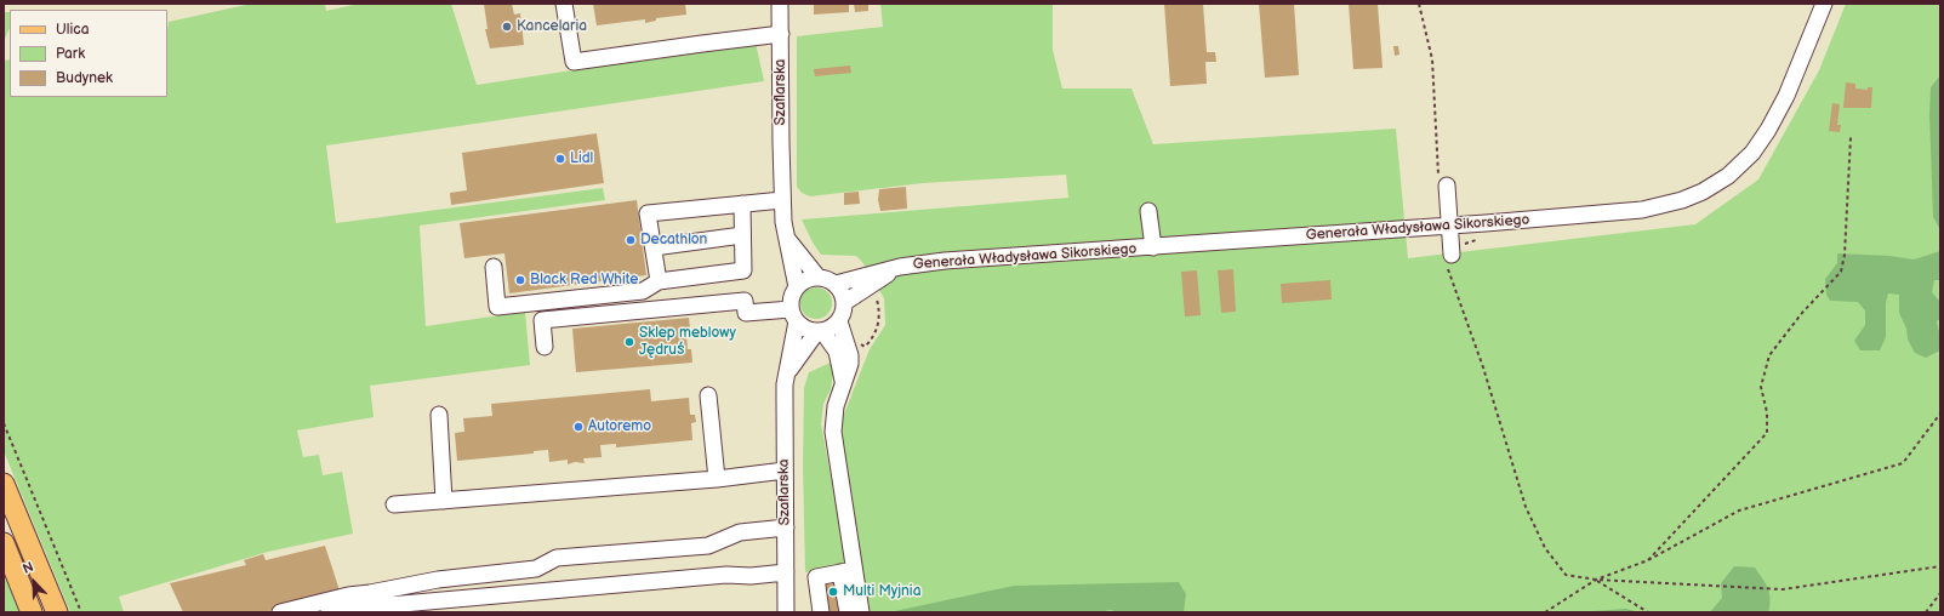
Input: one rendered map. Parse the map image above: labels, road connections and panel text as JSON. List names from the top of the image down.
{
  "streets": {
    "street": ["Szaflarska", "Generała Władysława Sikorskiego"]
  },
  "crossings": [
    ["Szaflarska", "Generała Władysława Sikorskiego"]
  ],
  "places": [
    "Kancelaria",
    "Lidl",
    "Decathlon",
    "Black Red White",
    "Sklep meblowy Jędruś",
    "Autoremo",
    "Multi Myjnia"
  ],
  "legend": ["Ulica", "Park", "Budynek"],
  "north": "top left"
}
